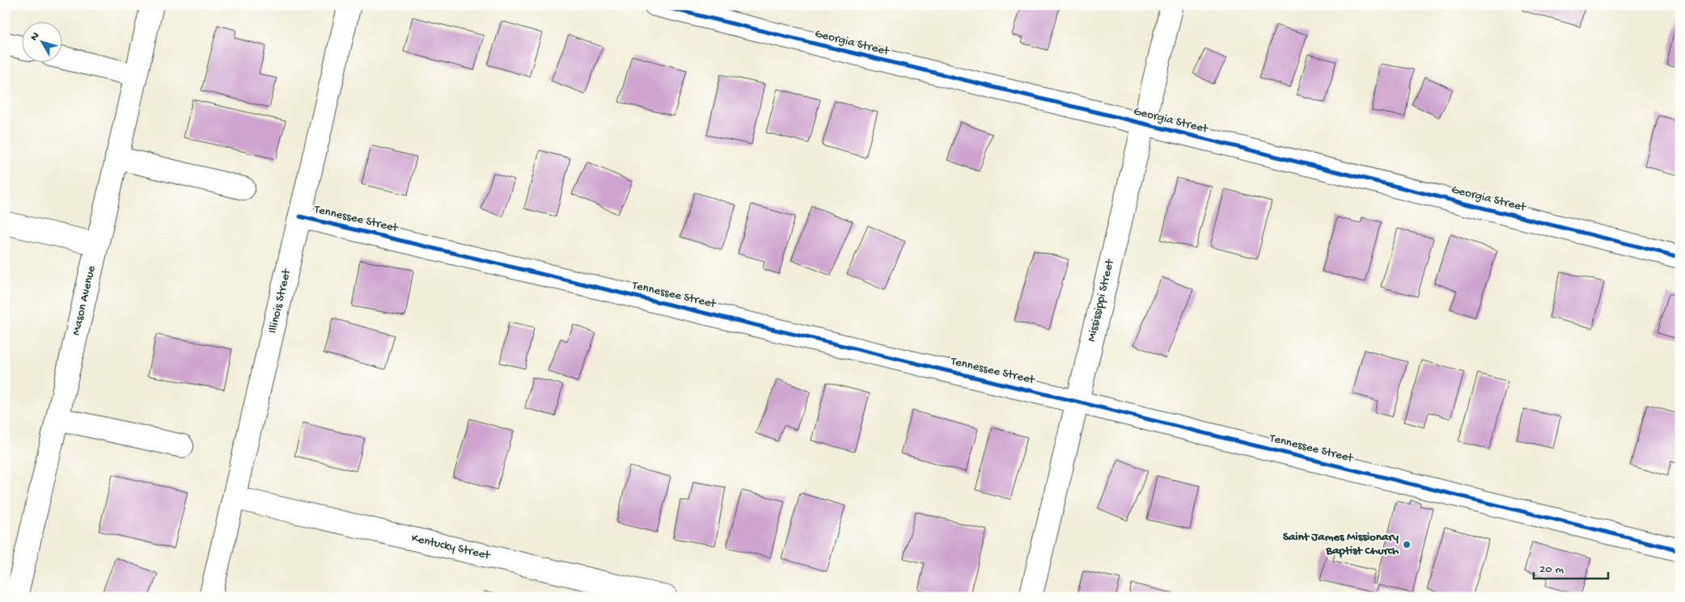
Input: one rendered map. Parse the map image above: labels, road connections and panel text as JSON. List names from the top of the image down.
{
  "streets": {
    "street": [
      "Georgia Street",
      "Tennessee Street",
      "Mason Avenue",
      "Mississippi Street",
      "Illinois Street",
      "Kentucky Street"
    ]
  },
  "crossings": [
    ["Georgia Street", "Mississippi Street"],
    ["Tennessee Street", "Mississippi Street"],
    ["Tennessee Street", "Illinois Street"],
    ["Illinois Street", "Kentucky Street"]
  ],
  "places": ["Saint James Missionary Baptist Church"],
  "scale_bar": "20 m",
  "north": "top left"
}
